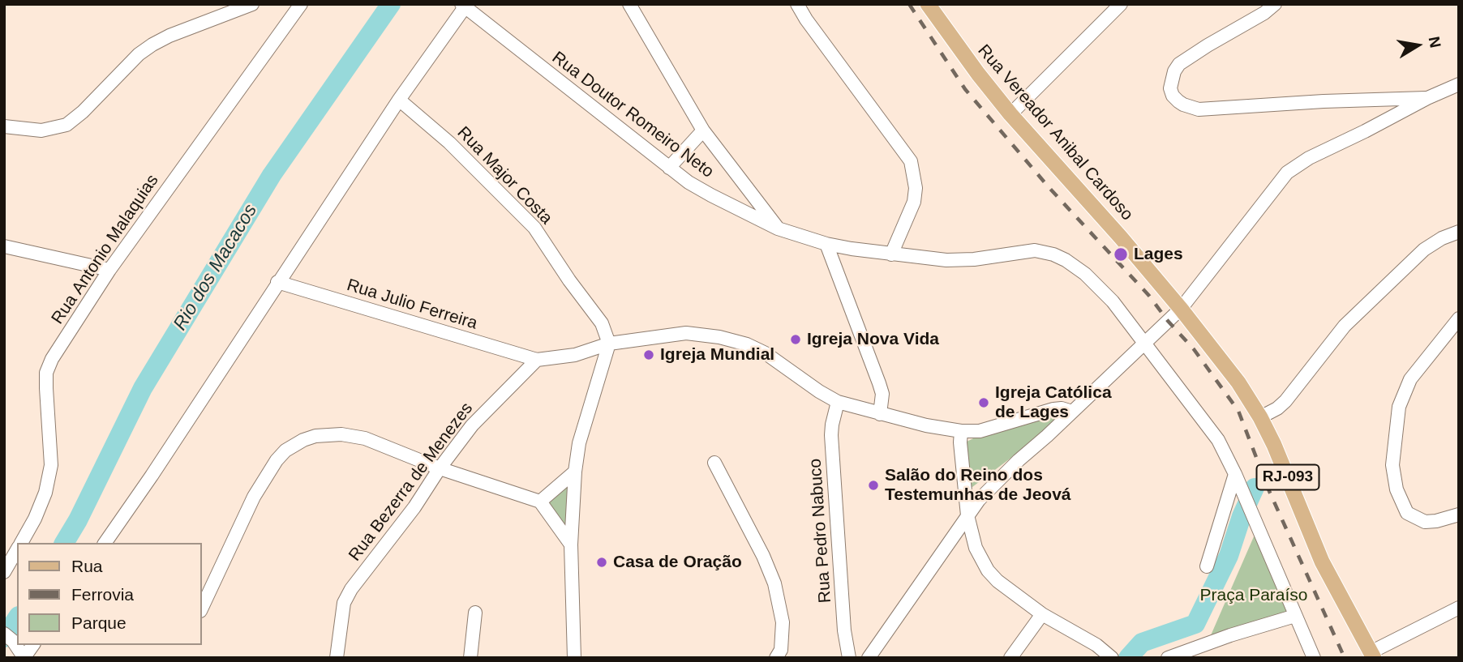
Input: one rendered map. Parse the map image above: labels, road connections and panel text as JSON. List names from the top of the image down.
{
  "streets": {
    "main road": ["Rua Vereador Anibal Cardoso", "RJ-093"],
    "street": [
      "Rua Doutor Romeiro Neto",
      "Rua Major Costa",
      "Rua Antonio Malaquias",
      "Rua Julio Ferreira",
      "Rua Bezerra de Menezes",
      "Rua Pedro Nabuco"
    ]
  },
  "crossings": [
    ["Rua Vereador Anibal Cardoso", "RJ-093"],
    ["Rua Julio Ferreira", "Rua Bezerra de Menezes"]
  ],
  "water": ["Rio dos Macacos"],
  "parks": ["Praça Paraíso"],
  "places": [
    "Lages",
    "Igreja Nova Vida",
    "Igreja Mundial",
    "Igreja Católica de Lages",
    "Salão do Reino dos Testemunhas de Jeová",
    "Casa de Oração"
  ],
  "legend": ["Rua", "Ferrovia", "Parque"],
  "north": "right"
}
